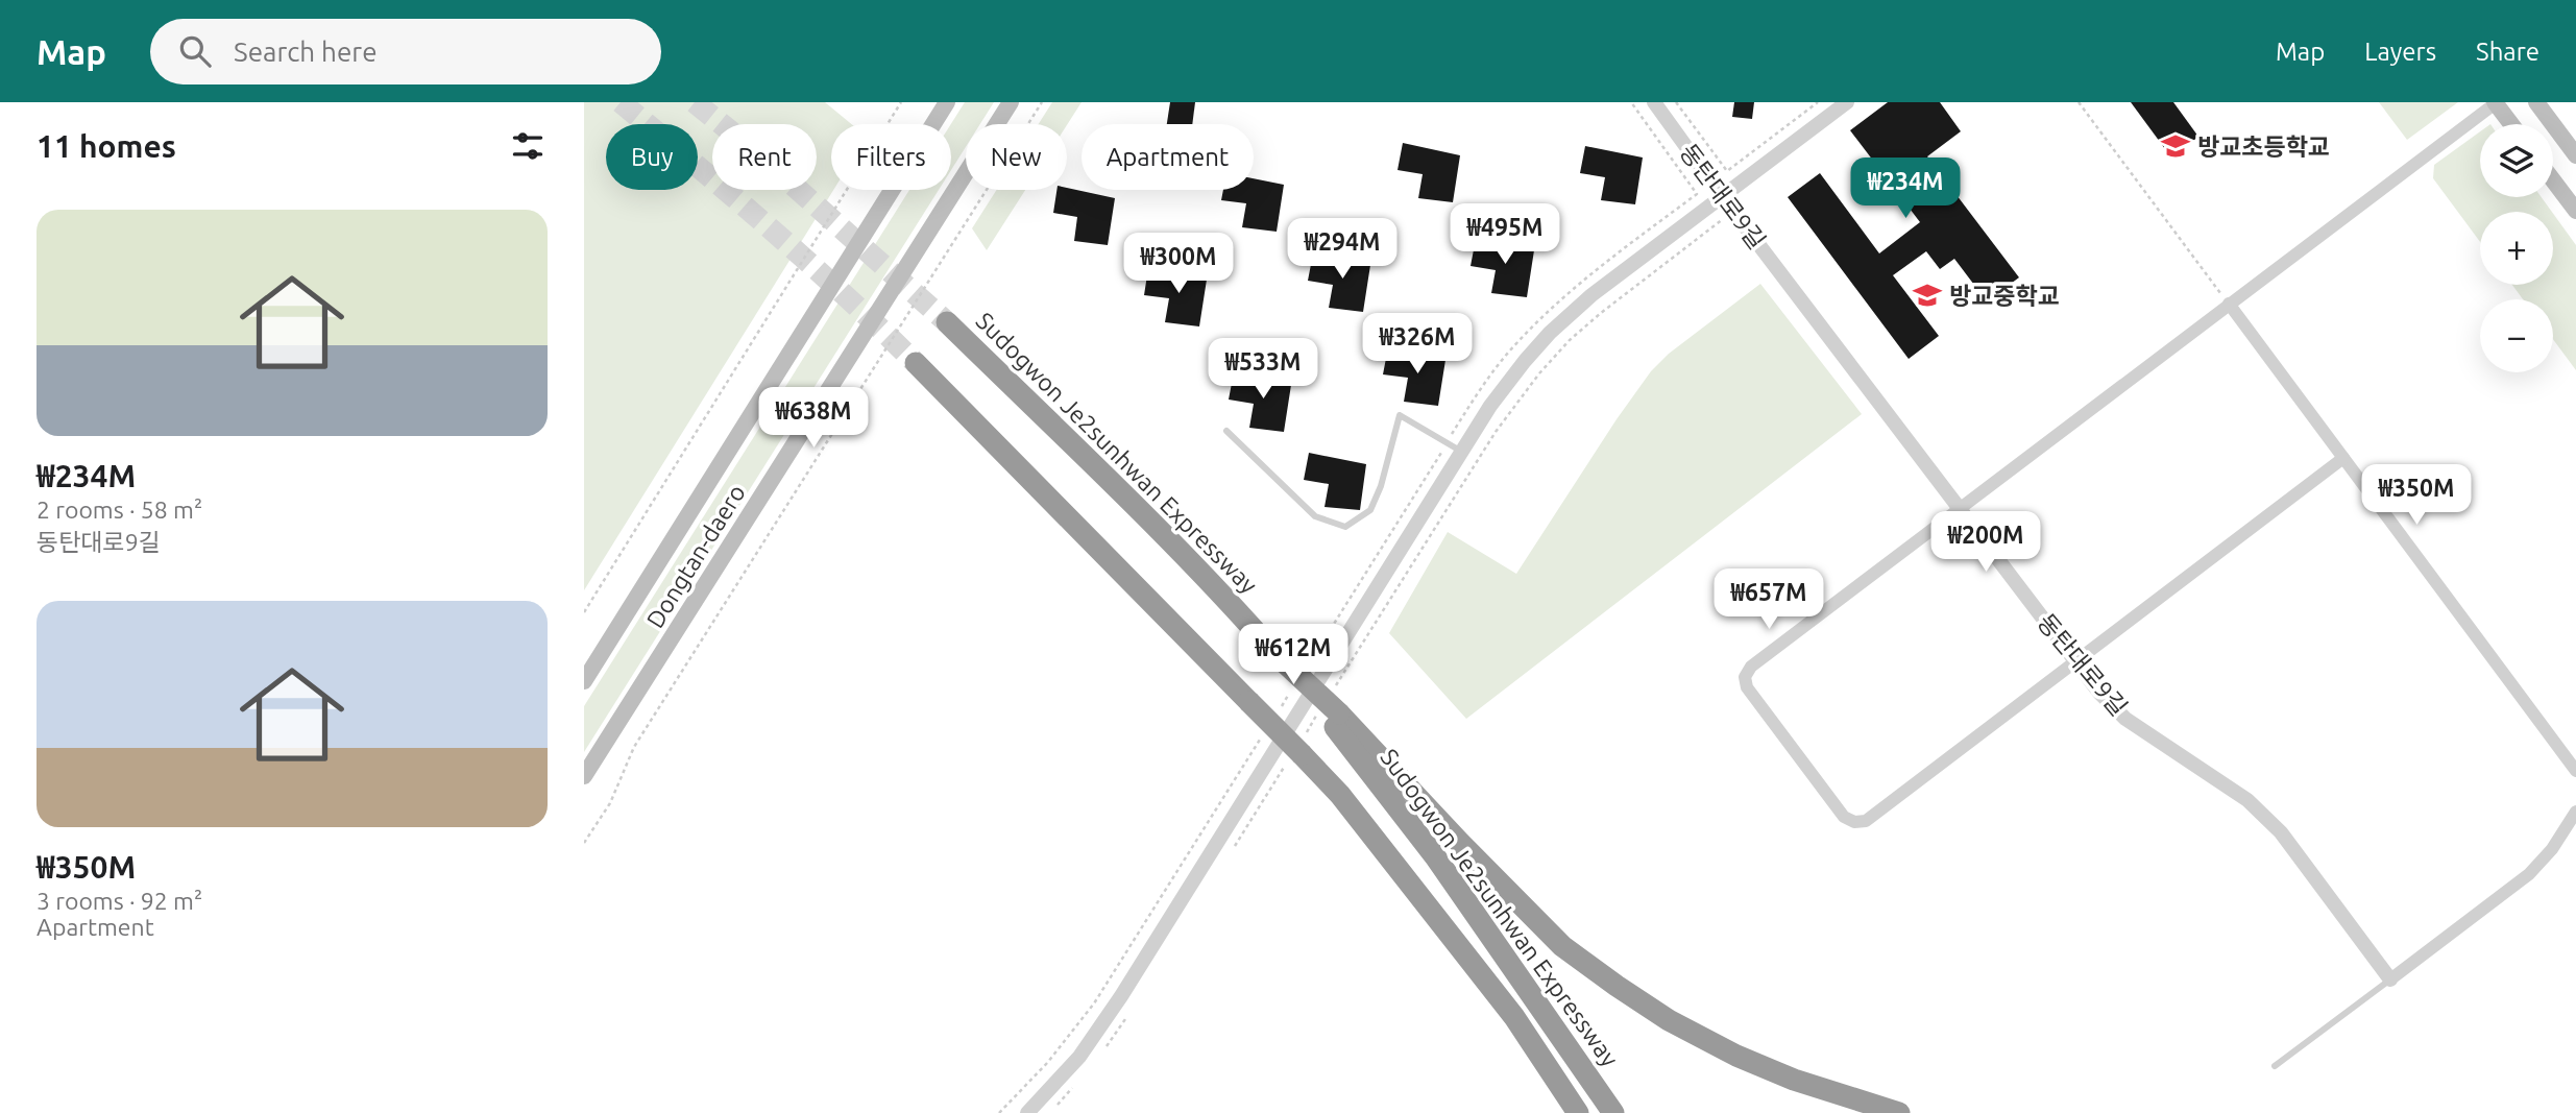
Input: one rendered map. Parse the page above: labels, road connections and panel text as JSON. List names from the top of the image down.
{
  "streets": {
    "highway": ["Sudogwon Je2sunhwan Expressway"],
    "main road": ["Dongtan-daero"],
    "street": ["동탄대로9길"]
  },
  "places": {
    "school or university": ["방교초등학교", "방교중학교"]
  },
  "page": {
    "header": "Map",
    "search": "Search here",
    "nav": ["Map", "Layers", "Share"],
    "heading": "11 homes",
    "map_buttons": ["+", "−"],
    "chip": [
      "Buy",
      "Rent",
      "Filters",
      "New",
      "Apartment"
    ],
    "price": [
      "₩234M",
      "₩495M",
      "₩294M",
      "₩300M",
      "₩326M",
      "₩533M",
      "₩638M",
      "₩350M",
      "₩200M",
      "₩657M",
      "₩612M"
    ],
    "list": [
      {
        "name": "₩234M",
        "note": "2 rooms · 58 m² · 동탄대로9길"
      },
      {
        "name": "₩350M",
        "note": "3 rooms · 92 m² · Apartment"
      }
    ]
  }
}
